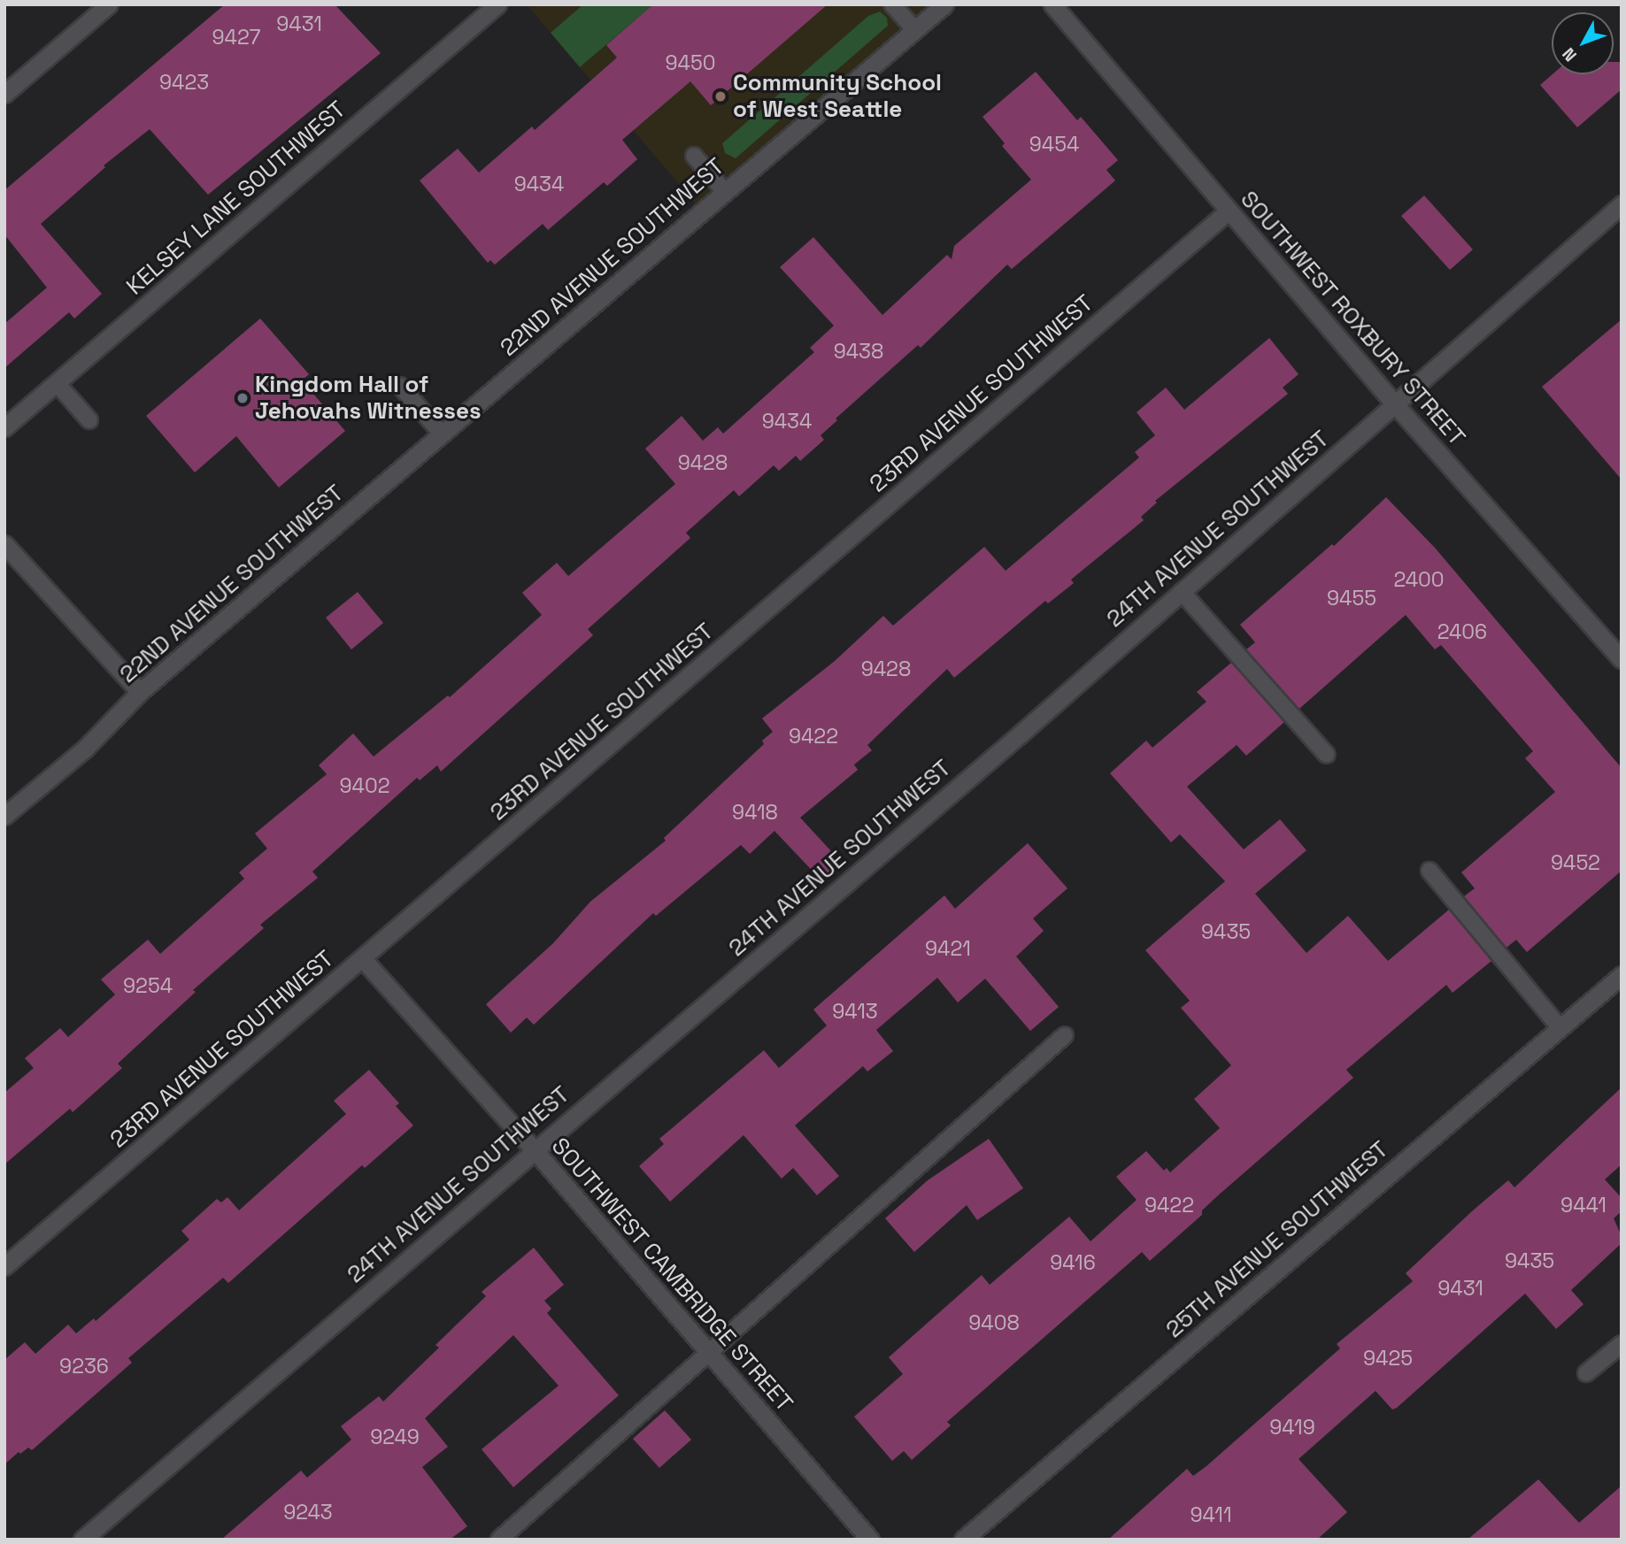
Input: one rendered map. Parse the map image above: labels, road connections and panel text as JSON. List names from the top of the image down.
{
  "streets": {
    "street": [
      "KELSEY LANE SOUTHWEST",
      "22ND AVENUE SOUTHWEST",
      "SOUTHWEST ROXBURY STREET",
      "23RD AVENUE SOUTHWEST",
      "24TH AVENUE SOUTHWEST",
      "25TH AVENUE SOUTHWEST",
      "SOUTHWEST CAMBRIDGE STREET"
    ]
  },
  "crossings": [
    ["SOUTHWEST ROXBURY STREET", "23RD AVENUE SOUTHWEST"],
    ["SOUTHWEST ROXBURY STREET", "24TH AVENUE SOUTHWEST"],
    ["23RD AVENUE SOUTHWEST", "SOUTHWEST CAMBRIDGE STREET"],
    ["24TH AVENUE SOUTHWEST", "SOUTHWEST CAMBRIDGE STREET"]
  ],
  "places": ["Community School of West Seattle", "Kingdom Hall of Jehovahs Witnesses"],
  "house_numbers": [
    "9431",
    "9427",
    "9450",
    "9423",
    "9454",
    "9434",
    "9438",
    "9434",
    "9428",
    "2400",
    "9455",
    "2406",
    "9428",
    "9422",
    "9402",
    "9418",
    "9452",
    "9435",
    "9421",
    "9254",
    "9413",
    "9422",
    "9441",
    "9435",
    "9416",
    "9431",
    "9408",
    "9425",
    "9236",
    "9419",
    "9249",
    "9243",
    "9411"
  ],
  "north": "bottom left"
}
